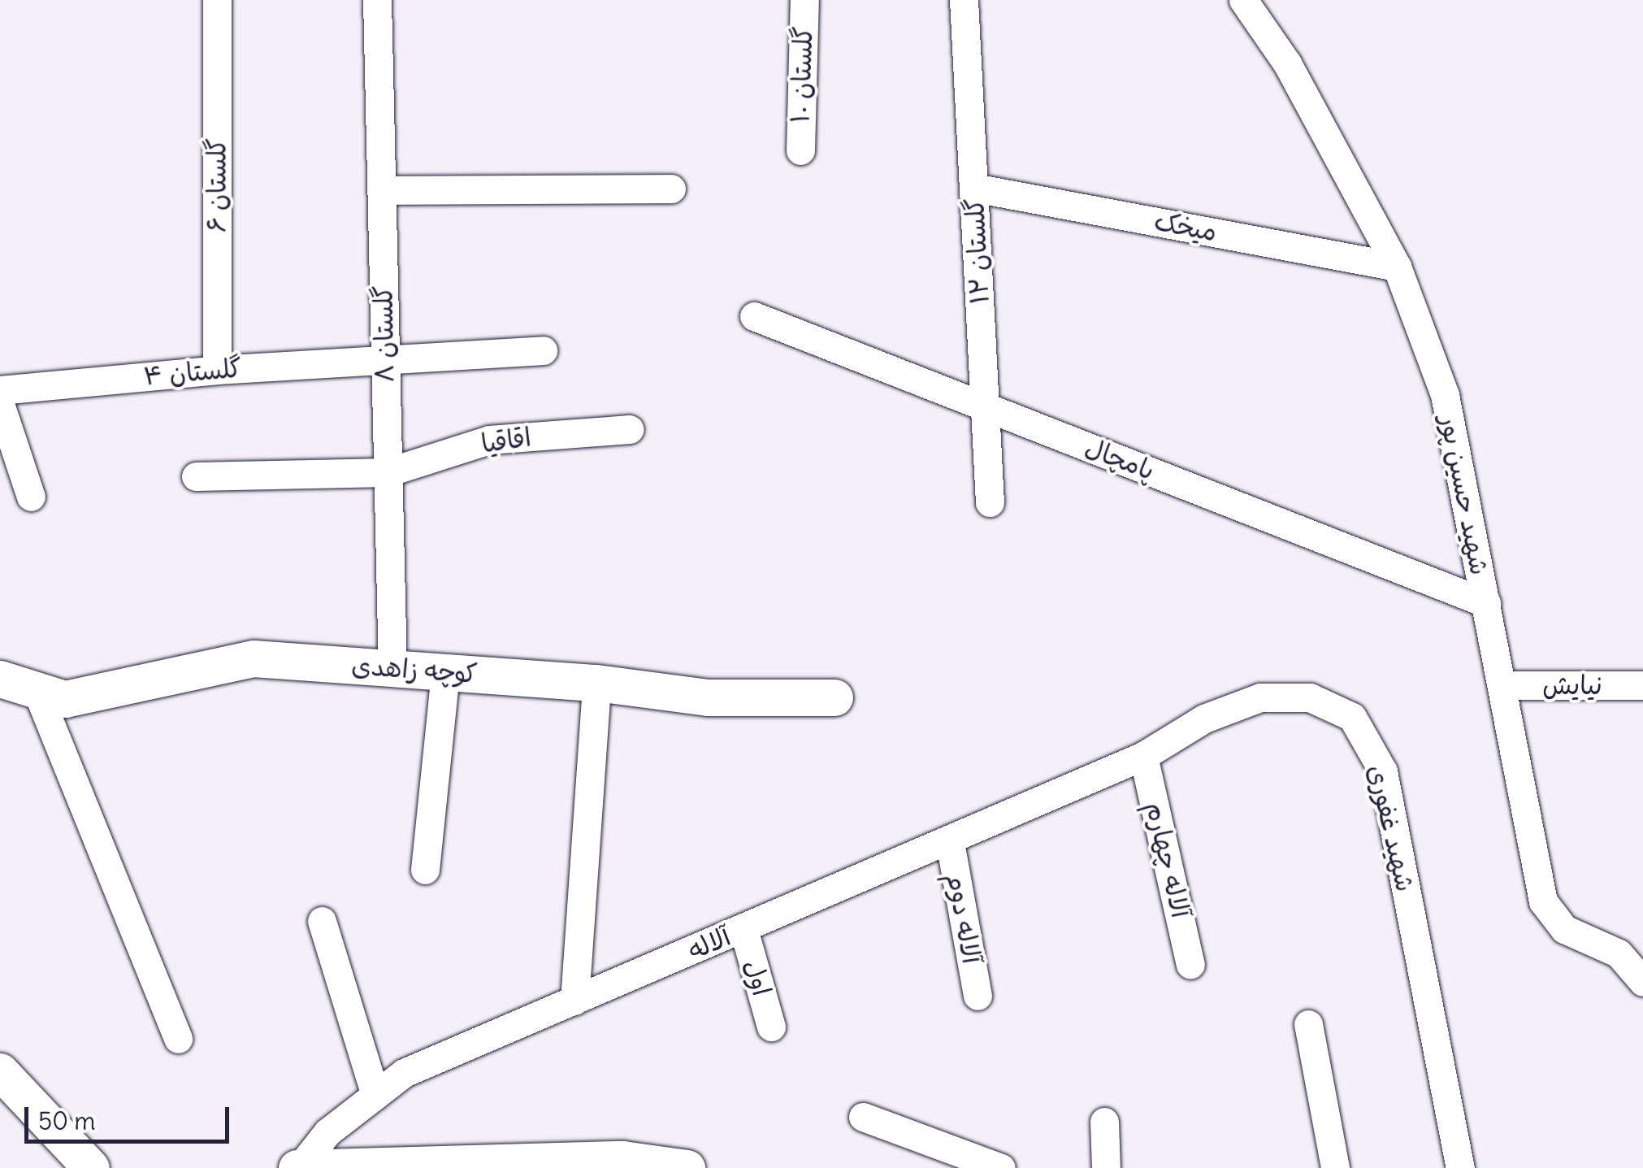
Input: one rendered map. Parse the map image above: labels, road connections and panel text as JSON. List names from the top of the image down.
{
  "streets": {
    "street": [
      "گلستان ۱۰",
      "گلستان ۶",
      "میخک",
      "گلستان ۱۲",
      "گلستان ۸",
      "گلستان ۴",
      "اقاقیا",
      "پامچال",
      "شهید حسین پور",
      "کوچه زاهدی",
      "نیایش",
      "شهید غفوری",
      "آلاله چهارم",
      "آلاله دوم",
      "آلاله",
      "اول"
    ]
  },
  "crossings": [
    ["گلستان ۶", "گلستان ۴"],
    ["میخک", "گلستان ۱۲"],
    ["میخک", "شهید حسین پور"],
    ["گلستان ۱۲", "پامچال"],
    ["گلستان ۸", "گلستان ۴"],
    ["گلستان ۸", "اقاقیا"],
    ["گلستان ۸", "کوچه زاهدی"],
    ["پامچال", "شهید حسین پور"],
    ["شهید حسین پور", "نیایش"],
    ["شهید غفوری", "آلاله چهارم"],
    ["شهید غفوری", "آلاله"],
    ["آلاله چهارم", "آلاله"],
    ["آلاله دوم", "آلاله"],
    ["آلاله", "اول"]
  ],
  "scale_bar": "50 m"
}
